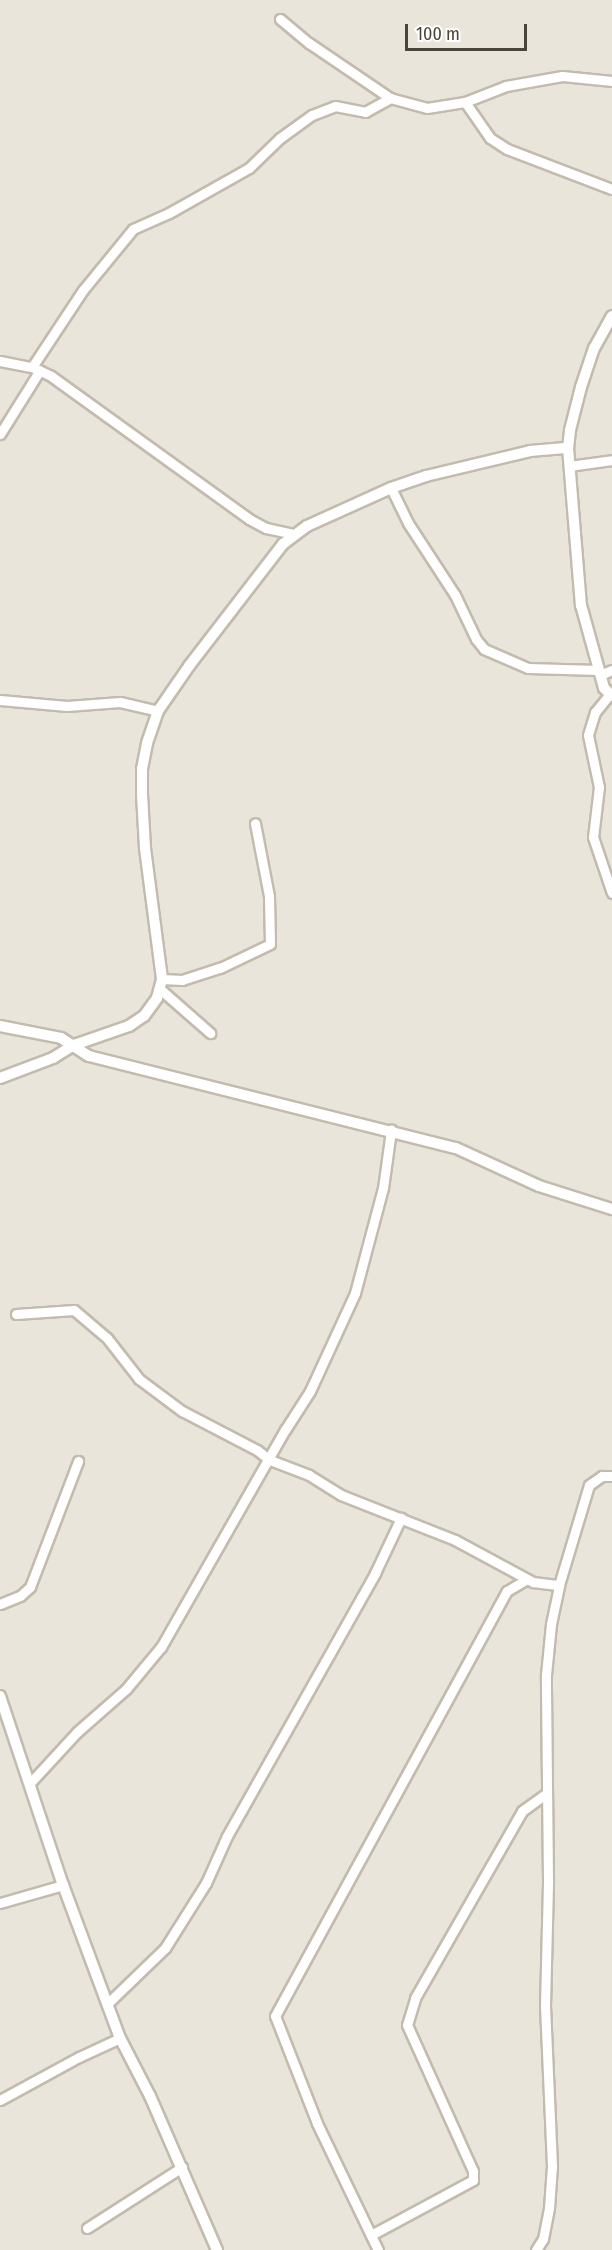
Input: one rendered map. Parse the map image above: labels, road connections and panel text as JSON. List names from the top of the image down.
{
  "scale_bar": "100 m"
}
